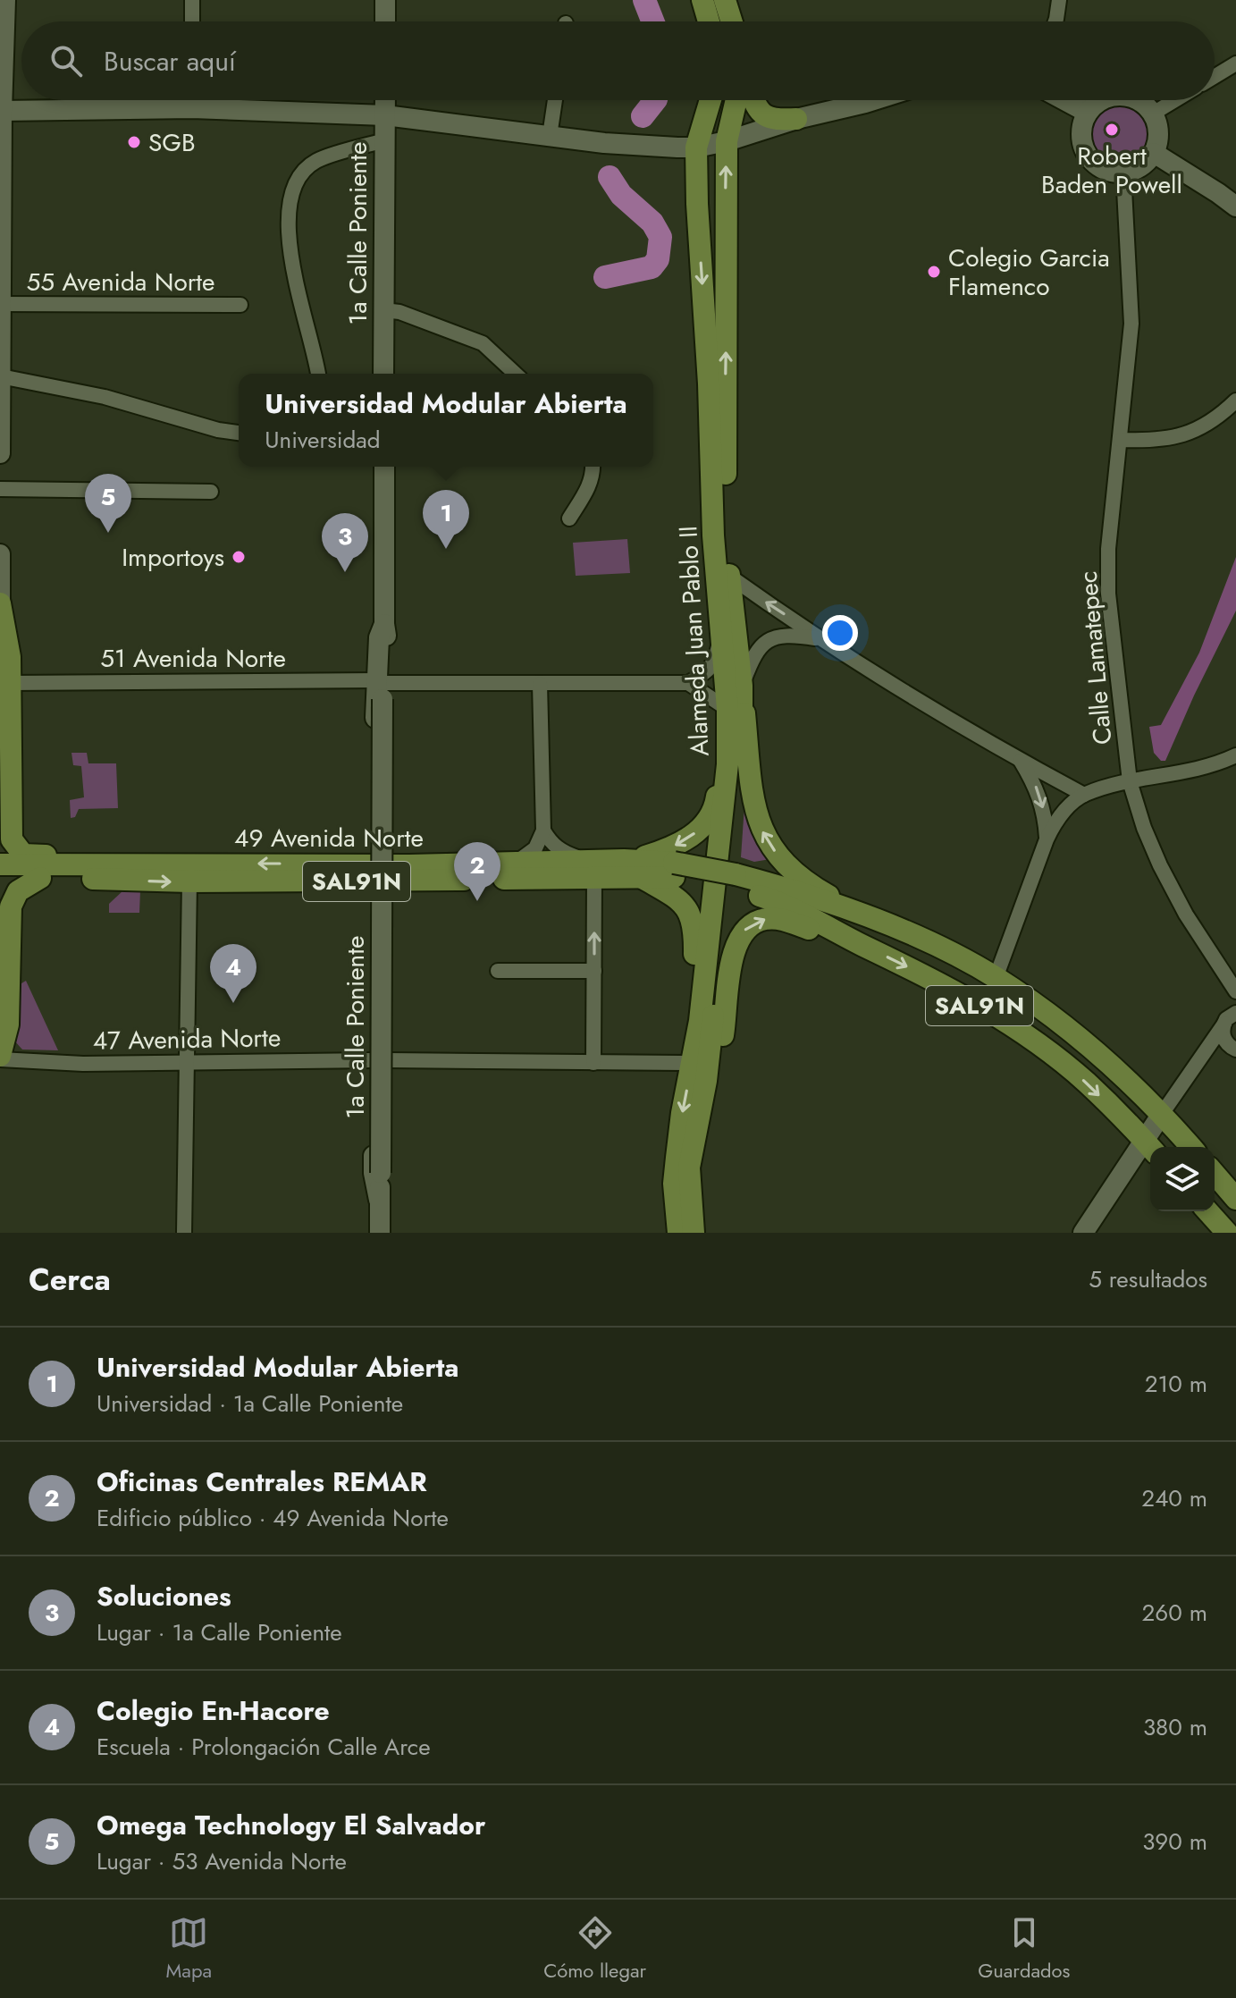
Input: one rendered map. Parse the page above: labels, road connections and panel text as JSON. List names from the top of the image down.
{
  "streets": {
    "main road": ["Alameda Juan Pablo II", "49 Avenida Norte", "SAL91N"],
    "street": [
      "1a Calle Poniente",
      "55 Avenida Norte",
      "51 Avenida Norte",
      "Calle Lamatepec",
      "47 Avenida Norte"
    ]
  },
  "crossings": [
    ["1a Calle Poniente", "51 Avenida Norte"],
    ["1a Calle Poniente", "49 Avenida Norte"],
    ["1a Calle Poniente", "47 Avenida Norte"],
    ["Alameda Juan Pablo II", "51 Avenida Norte"],
    ["Alameda Juan Pablo II", "49 Avenida Norte"],
    ["Alameda Juan Pablo II", "47 Avenida Norte"],
    ["51 Avenida Norte", "49 Avenida Norte"],
    ["49 Avenida Norte", "SAL91N"]
  ],
  "places": [
    "Robert Baden Powell",
    "SGB",
    "Colegio Garcia Flamenco",
    "Importoys"
  ],
  "page": {
    "search": "Buscar aquí",
    "popup": ["Universidad Modular Abierta", "Universidad"],
    "pins": [
      "5",
      "1",
      "3",
      "2",
      "4"
    ],
    "heading": ["Cerca", "5 resultados"],
    "list": [
      {
        "mark": "1",
        "name": "Universidad Modular Abierta",
        "note": "Universidad · 1a Calle Poniente",
        "value": "210 m"
      },
      {
        "mark": "2",
        "name": "Oficinas Centrales REMAR",
        "note": "Edificio público · 49 Avenida Norte",
        "value": "240 m"
      },
      {
        "mark": "3",
        "name": "Soluciones",
        "note": "Lugar · 1a Calle Poniente",
        "value": "260 m"
      },
      {
        "mark": "4",
        "name": "Colegio En-Hacore",
        "note": "Escuela · Prolongación Calle Arce",
        "value": "380 m"
      },
      {
        "mark": "5",
        "name": "Omega Technology El Salvador",
        "note": "Lugar · 53 Avenida Norte",
        "value": "390 m"
      }
    ],
    "nav": ["Mapa", "Cómo llegar", "Guardados"]
  }
}
